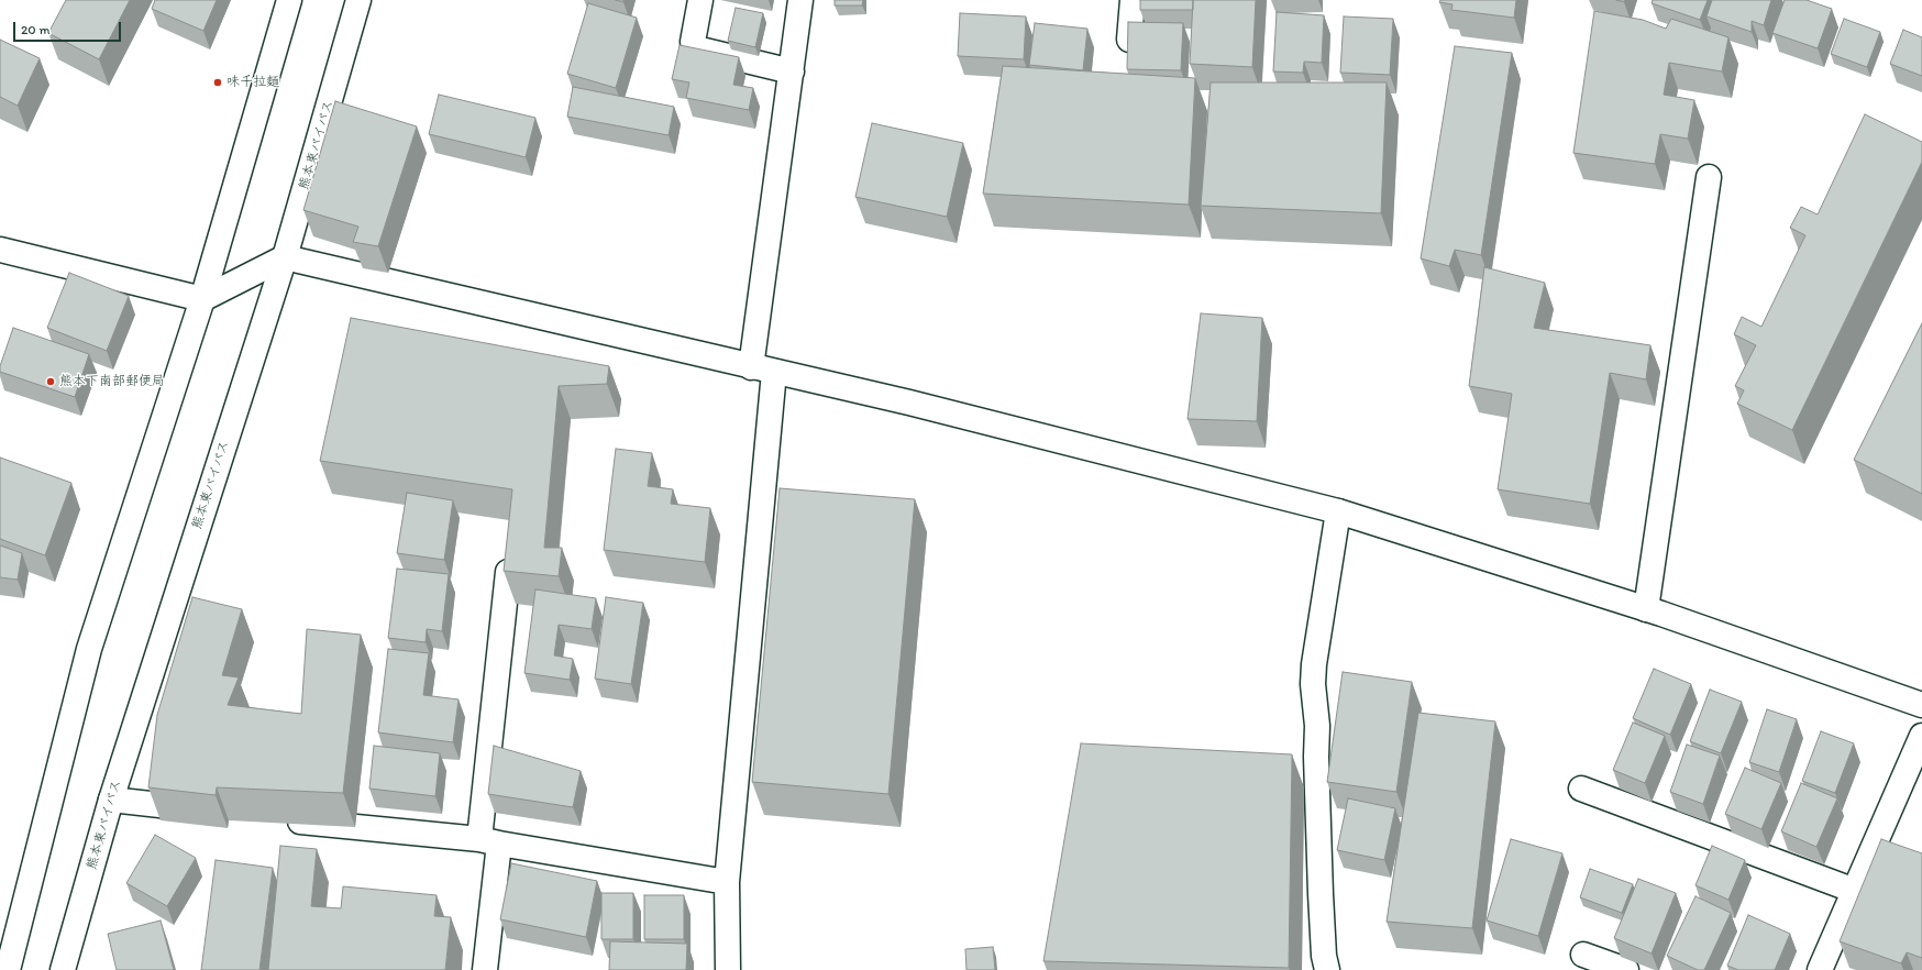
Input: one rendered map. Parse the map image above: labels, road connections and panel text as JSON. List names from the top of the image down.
{
  "streets": {
    "main road": ["熊本東バイパス"]
  },
  "places": ["味千拉麵", "熊本下南部郵便局"],
  "scale_bar": "20 m"
}
